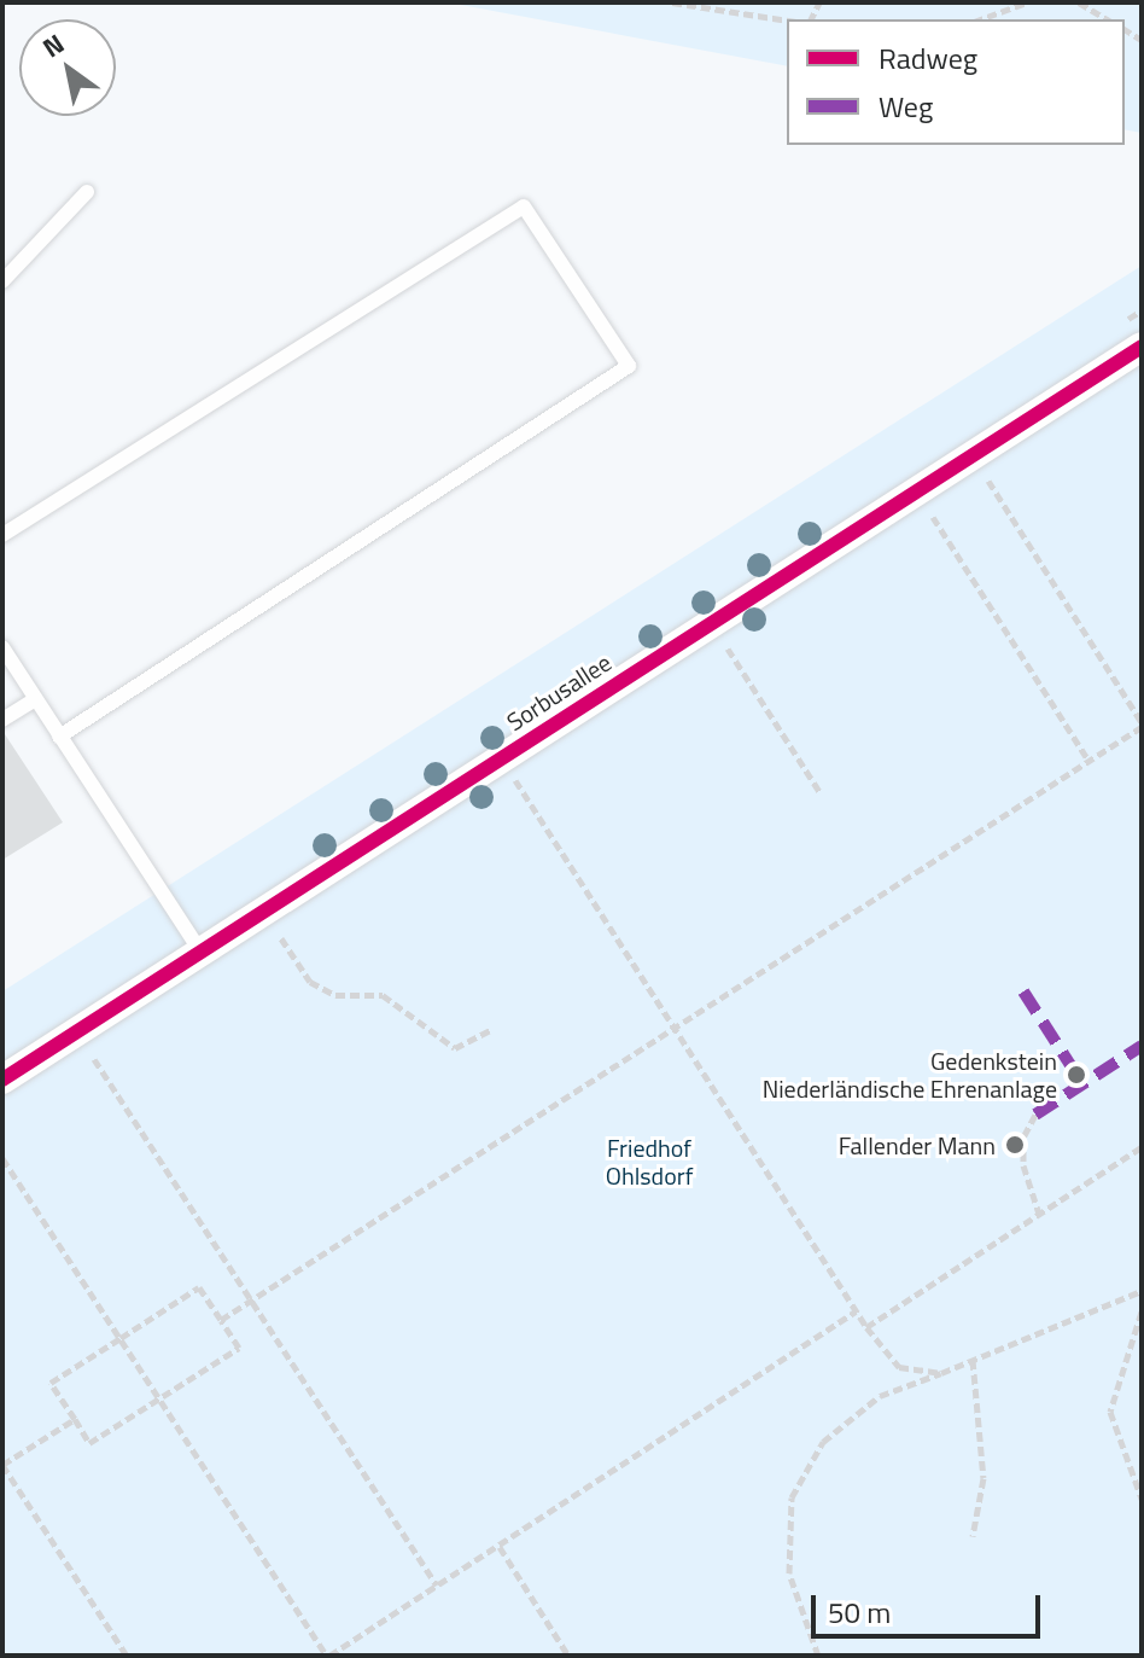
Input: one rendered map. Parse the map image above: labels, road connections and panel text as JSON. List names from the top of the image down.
{
  "streets": {
    "street": ["Sorbusallee"]
  },
  "parks": ["Friedhof Ohlsdorf"],
  "places": ["Gedenkstein Niederländische Ehrenanlage", "Fallender Mann"],
  "legend": ["Radweg", "Weg"],
  "scale_bar": "50 m",
  "north": "top left"
}
